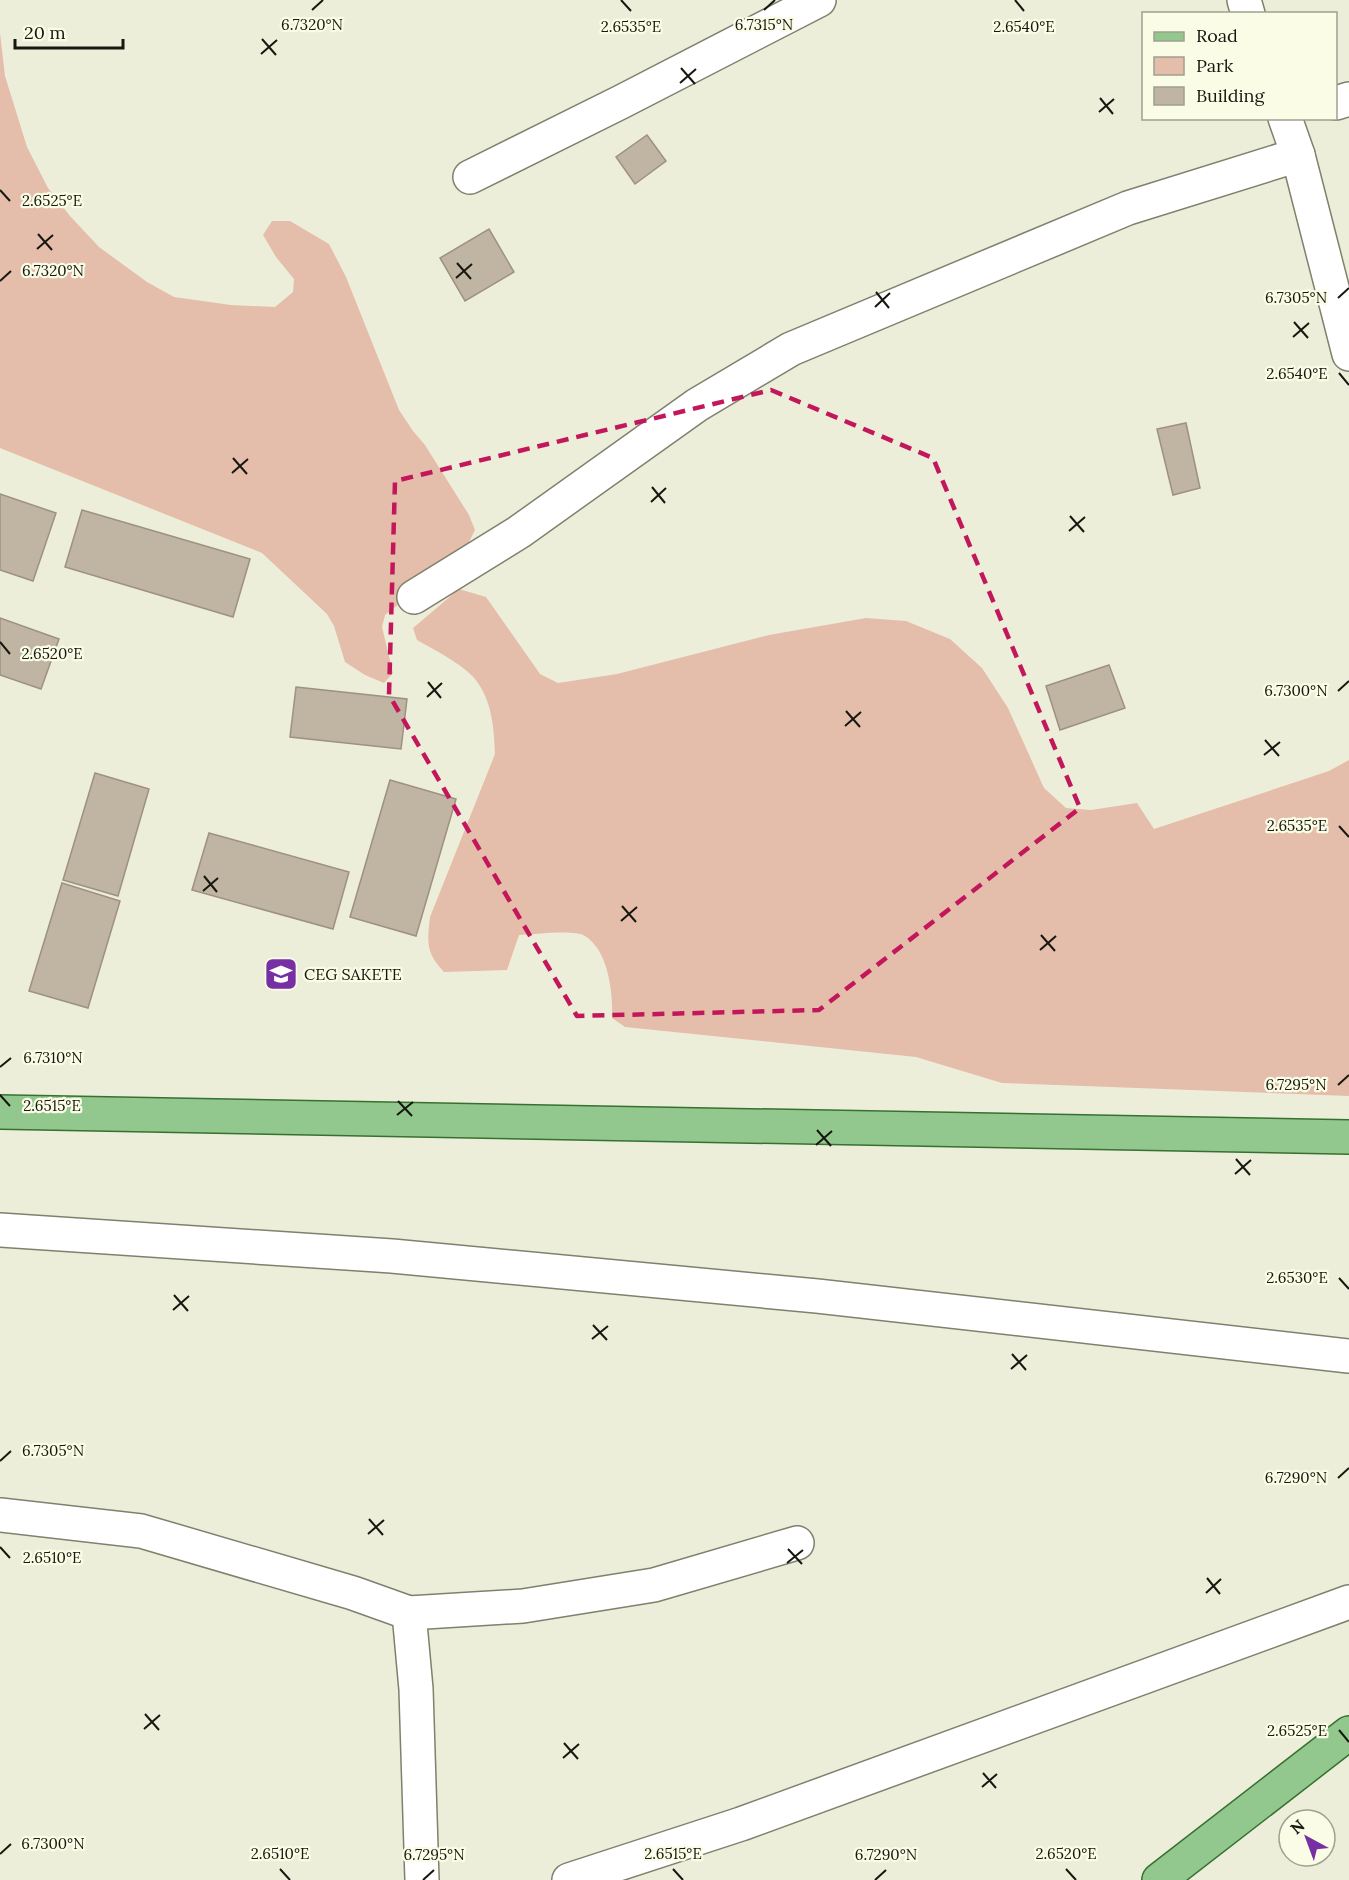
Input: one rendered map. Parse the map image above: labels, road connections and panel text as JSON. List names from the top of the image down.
{
  "places": {
    "school or university": ["CEG SAKETE"]
  },
  "legend": ["Road", "Park", "Building"],
  "scale_bar": "20 m",
  "north": "top left",
  "coordinates": [
    "6.7320°N",
    "6.7315°N",
    "2.6535°E",
    "2.6540°E",
    "2.6525°E",
    "6.7305°N",
    "2.6520°E",
    "6.7300°N",
    "6.7310°N",
    "6.7295°N",
    "2.6515°E",
    "2.6530°E",
    "6.7290°N",
    "2.6510°E"
  ]
}
